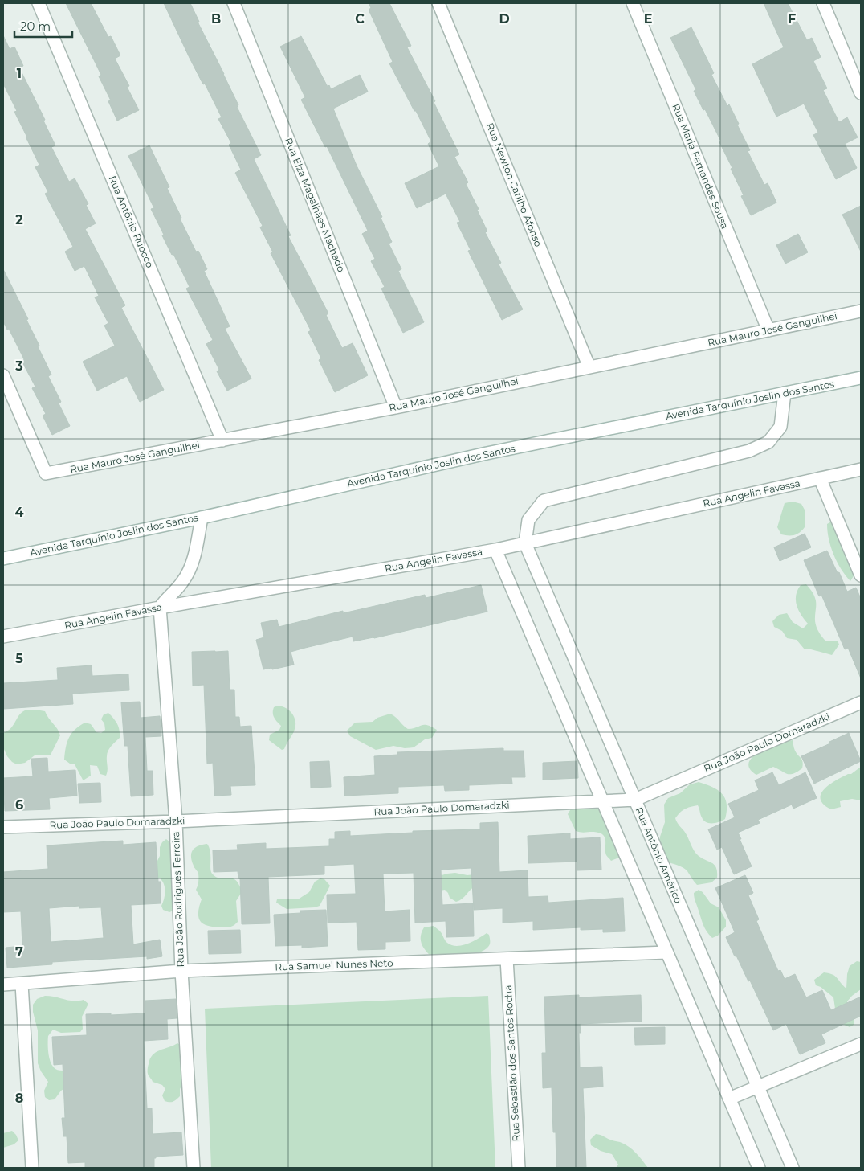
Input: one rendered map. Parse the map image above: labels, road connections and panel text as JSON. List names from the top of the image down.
{
  "streets": {
    "street": [
      "Rua Maria Fernandes Sousa",
      "Rua Newton Carilho Afonso",
      "Rua Elza Magalhães Machado",
      "Rua Antônio Ruocco",
      "Rua Mauro José Ganguilhei",
      "Avenida Tarquínio Joslin dos Santos",
      "Rua Angelin Favassa",
      "Rua João Paulo Domaradzki",
      "Rua Antônio Américo",
      "Rua João Rodrigues Ferreira",
      "Rua Samuel Nunes Neto",
      "Rua Sebastião dos Santos Rocha"
    ]
  },
  "crossings": [
    ["Rua Maria Fernandes Sousa", "Rua Mauro José Ganguilhei"],
    ["Rua Newton Carilho Afonso", "Rua Mauro José Ganguilhei"],
    ["Rua Elza Magalhães Machado", "Rua Mauro José Ganguilhei"],
    ["Rua Antônio Ruocco", "Rua Mauro José Ganguilhei"],
    ["Rua Angelin Favassa", "Rua Antônio Américo"],
    ["Rua Angelin Favassa", "Rua João Rodrigues Ferreira"],
    ["Rua João Paulo Domaradzki", "Rua Antônio Américo"],
    ["Rua João Paulo Domaradzki", "Rua João Rodrigues Ferreira"],
    ["Rua João Rodrigues Ferreira", "Rua Samuel Nunes Neto"],
    ["Rua Samuel Nunes Neto", "Rua Sebastião dos Santos Rocha"]
  ],
  "scale_bar": "20 m",
  "grid": {
    "columns": [
      "B",
      "C",
      "D",
      "E",
      "F"
    ],
    "rows": [
      "1",
      "2",
      "3",
      "4",
      "5",
      "6",
      "7",
      "8"
    ]
  }
}
